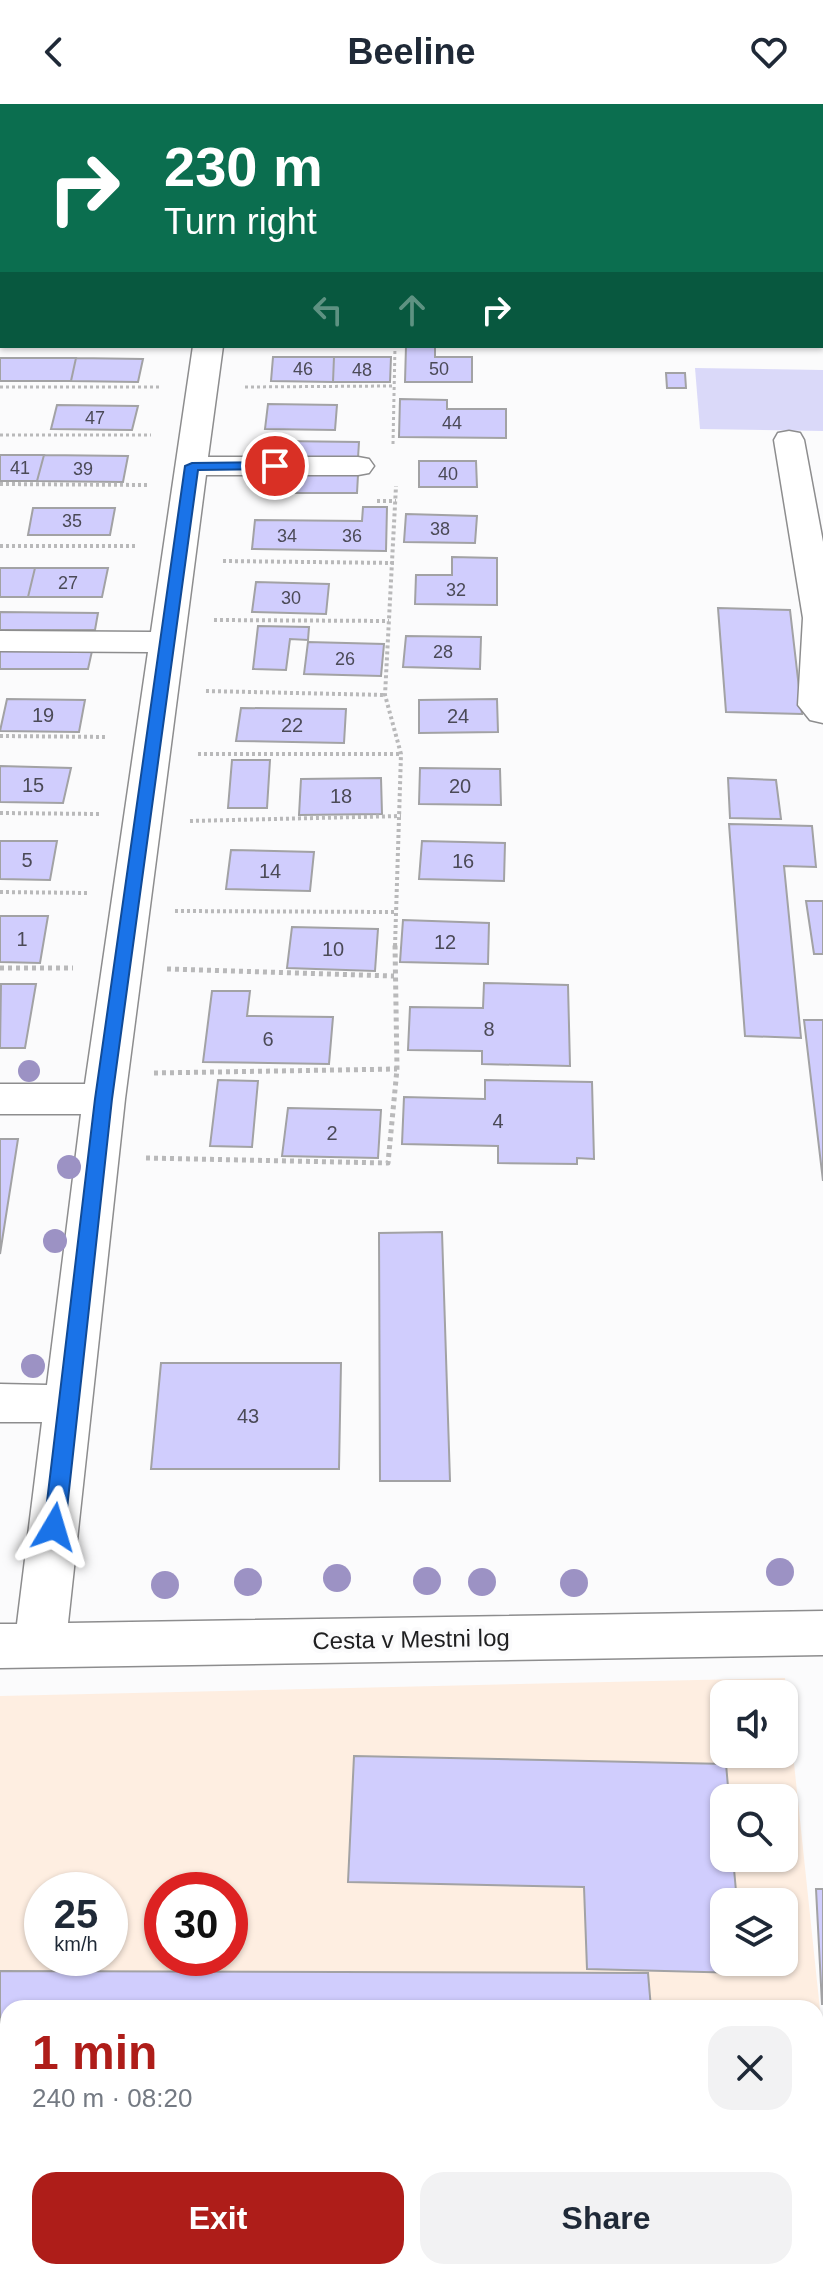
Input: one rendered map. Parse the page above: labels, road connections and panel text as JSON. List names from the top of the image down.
{
  "streets": {
    "street": ["Cesta v Mestni log"]
  },
  "house_numbers": [
    "46",
    "50",
    "48",
    "47",
    "44",
    "41",
    "39",
    "40",
    "35",
    "38",
    "34",
    "36",
    "27",
    "32",
    "30",
    "28",
    "26",
    "19",
    "24",
    "22",
    "15",
    "20",
    "18",
    "5",
    "16",
    "14",
    "1",
    "12",
    "10",
    "8",
    "6",
    "4",
    "2",
    "43"
  ],
  "page": {
    "header": "Beeline",
    "turn": ["230 m", "Turn right"],
    "speed": "25 km/h",
    "limit": "30",
    "heading": ["1 min", "240 m · 08:20"],
    "buttons": ["Exit", "Share"]
  }
}
